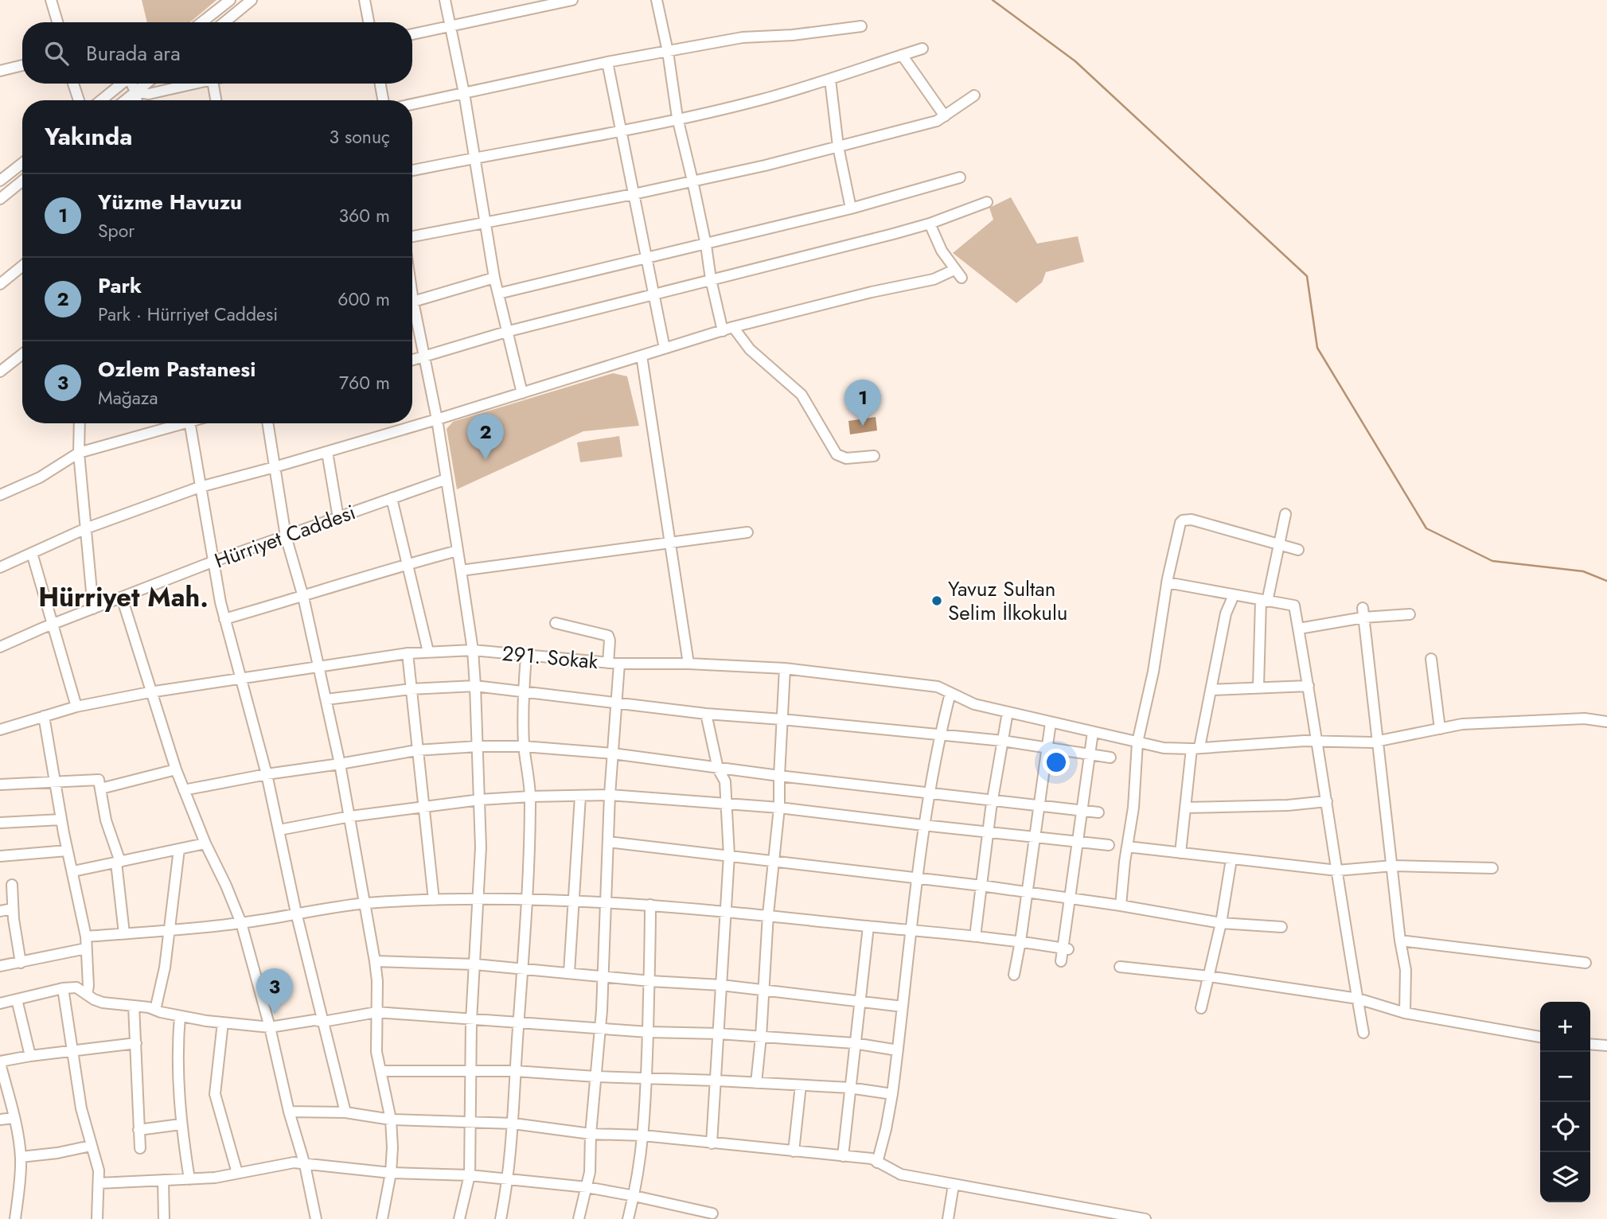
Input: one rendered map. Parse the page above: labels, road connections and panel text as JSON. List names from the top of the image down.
{
  "streets": {
    "street": ["Hürriyet Caddesi", "291. Sokak"]
  },
  "districts": ["Hürriyet Mah."],
  "places": ["Yavuz Sultan Selim İlkokulu"],
  "page": {
    "search": "Burada ara",
    "heading": ["Yakında", "3 sonuç"],
    "list": [
      {
        "mark": "1",
        "name": "Yüzme Havuzu",
        "note": "Spor",
        "value": "360 m"
      },
      {
        "mark": "2",
        "name": "Park",
        "note": "Park · Hürriyet Caddesi",
        "value": "600 m"
      },
      {
        "mark": "3",
        "name": "Ozlem Pastanesi",
        "note": "Mağaza",
        "value": "760 m"
      }
    ],
    "pins": ["1", "2", "3"],
    "map_buttons": ["+", "−"]
  }
}
